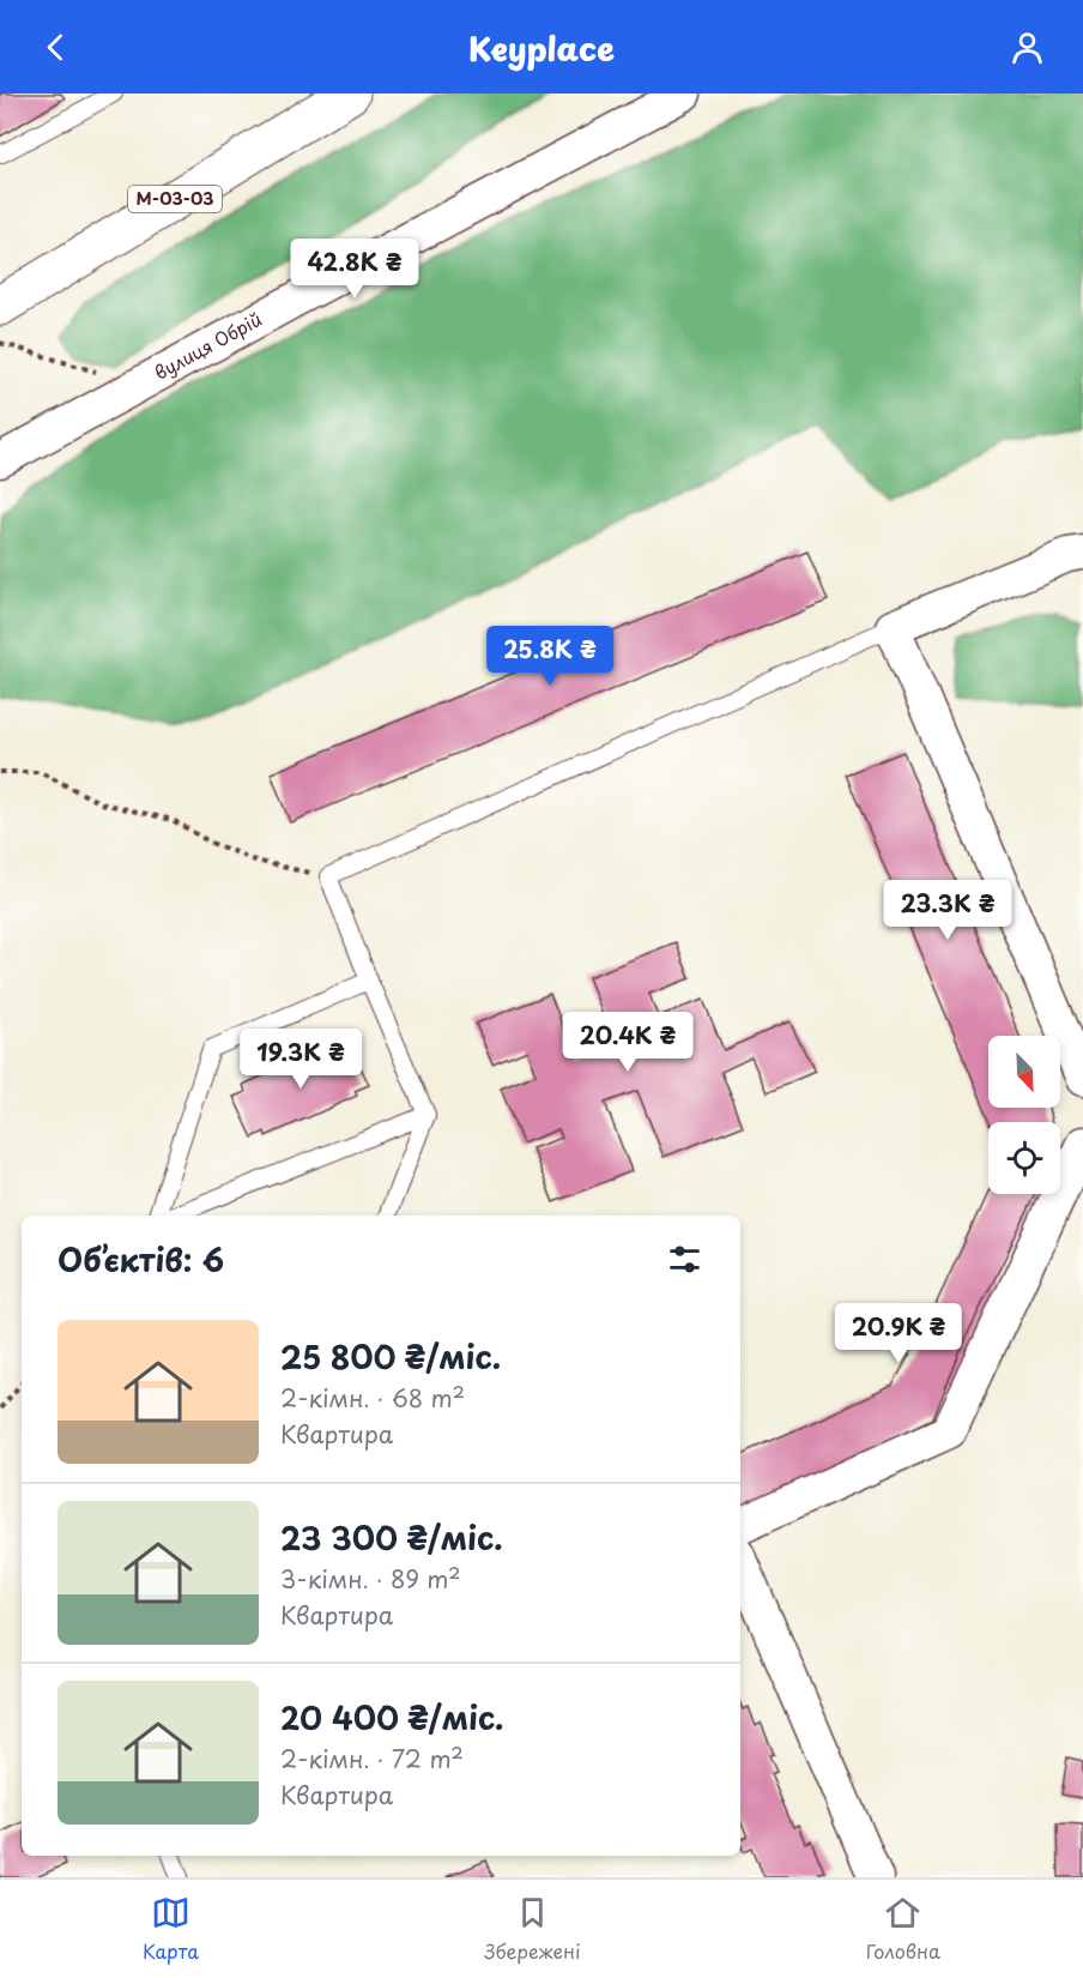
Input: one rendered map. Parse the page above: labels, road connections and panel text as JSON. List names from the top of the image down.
{
  "streets": {
    "highway": ["М-03-03"],
    "street": ["вулиця Обрій"]
  },
  "north": "bottom right",
  "page": {
    "header": "Keyplace",
    "price": [
      "42.8K ₴",
      "25.8K ₴",
      "23.3K ₴",
      "20.4K ₴",
      "19.3K ₴",
      "20.9K ₴"
    ],
    "heading": "Об’єктів: 6",
    "list": [
      {
        "name": "25 800 ₴/міс.",
        "note": "2-кімн. · 68 m² · Квартира"
      },
      {
        "name": "23 300 ₴/міс.",
        "note": "3-кімн. · 89 m² · Квартира"
      },
      {
        "name": "20 400 ₴/міс.",
        "note": "2-кімн. · 72 m² · Квартира"
      }
    ],
    "tabs": ["Карта", "Збережені", "Головна"]
  }
}
